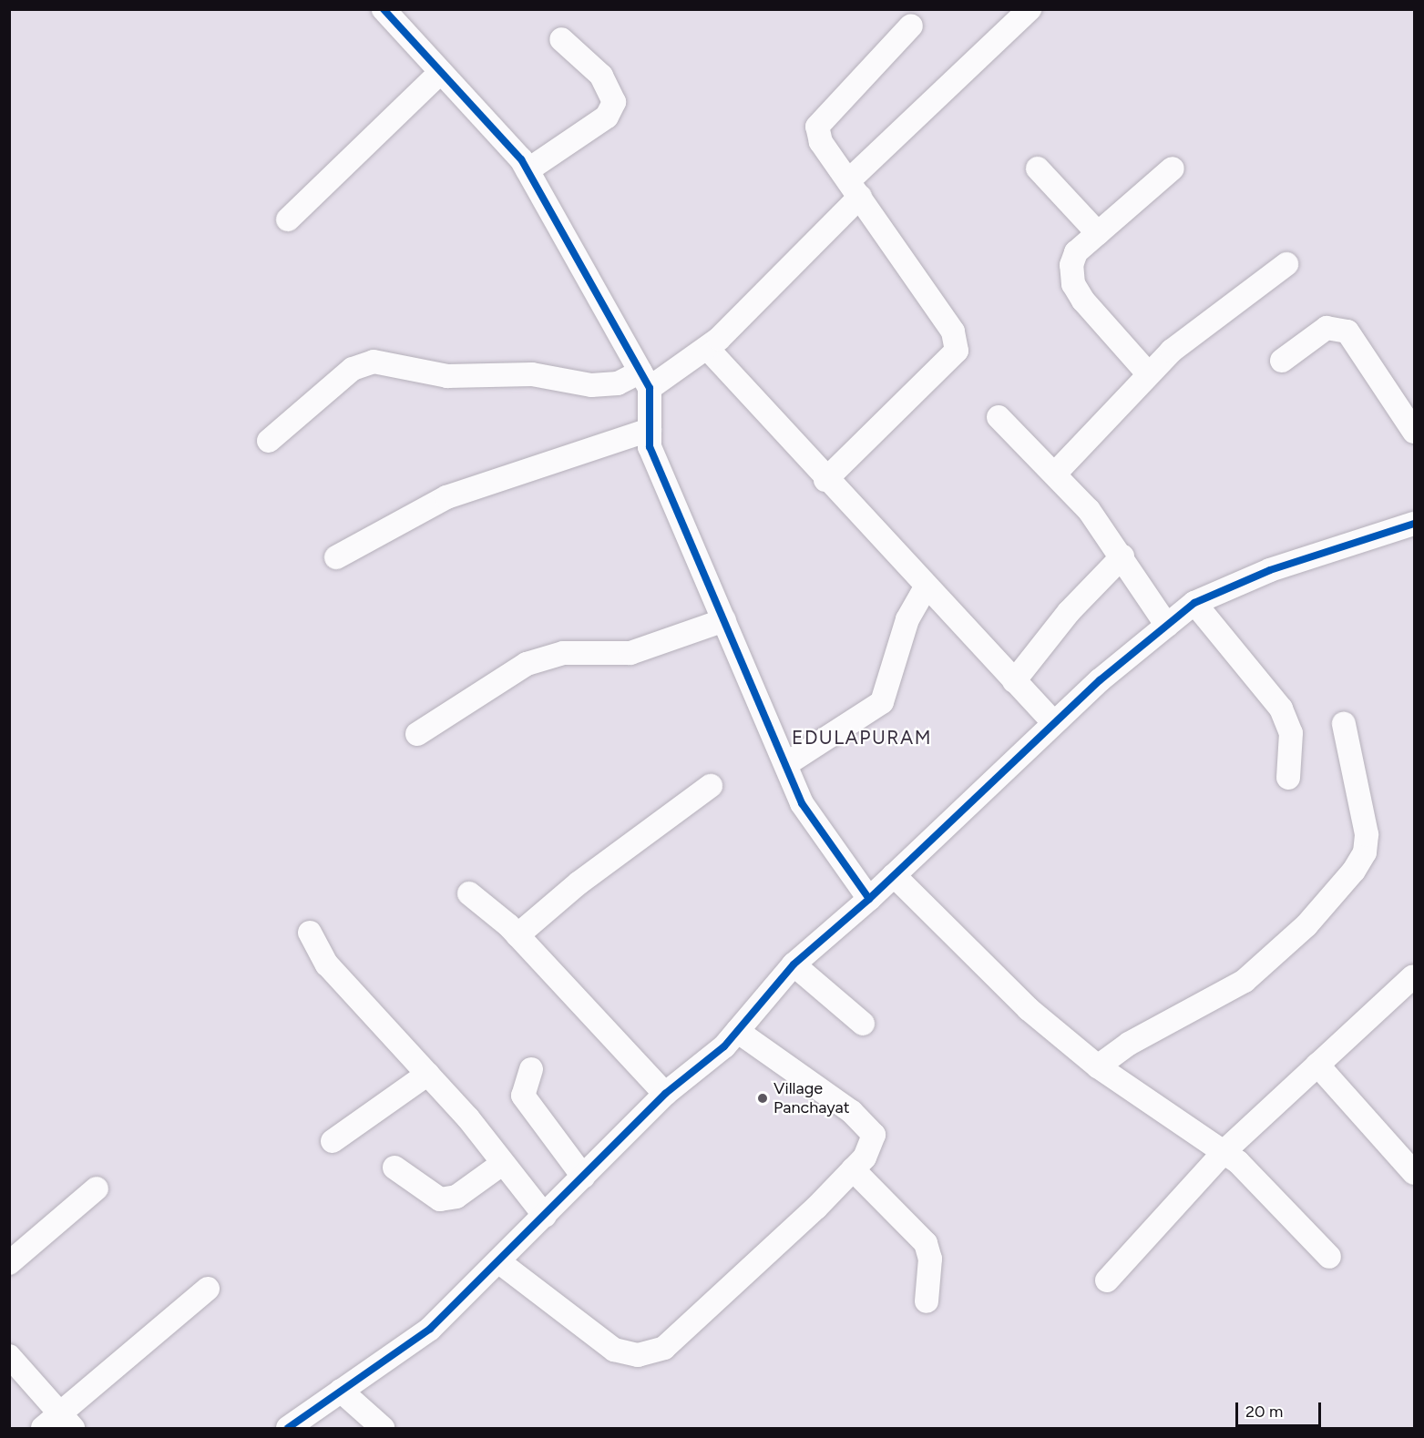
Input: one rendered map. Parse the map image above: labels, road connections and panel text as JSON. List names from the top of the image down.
{
  "districts": ["EDULAPURAM"],
  "places": ["Village Panchayat"],
  "scale_bar": "20 m"
}
